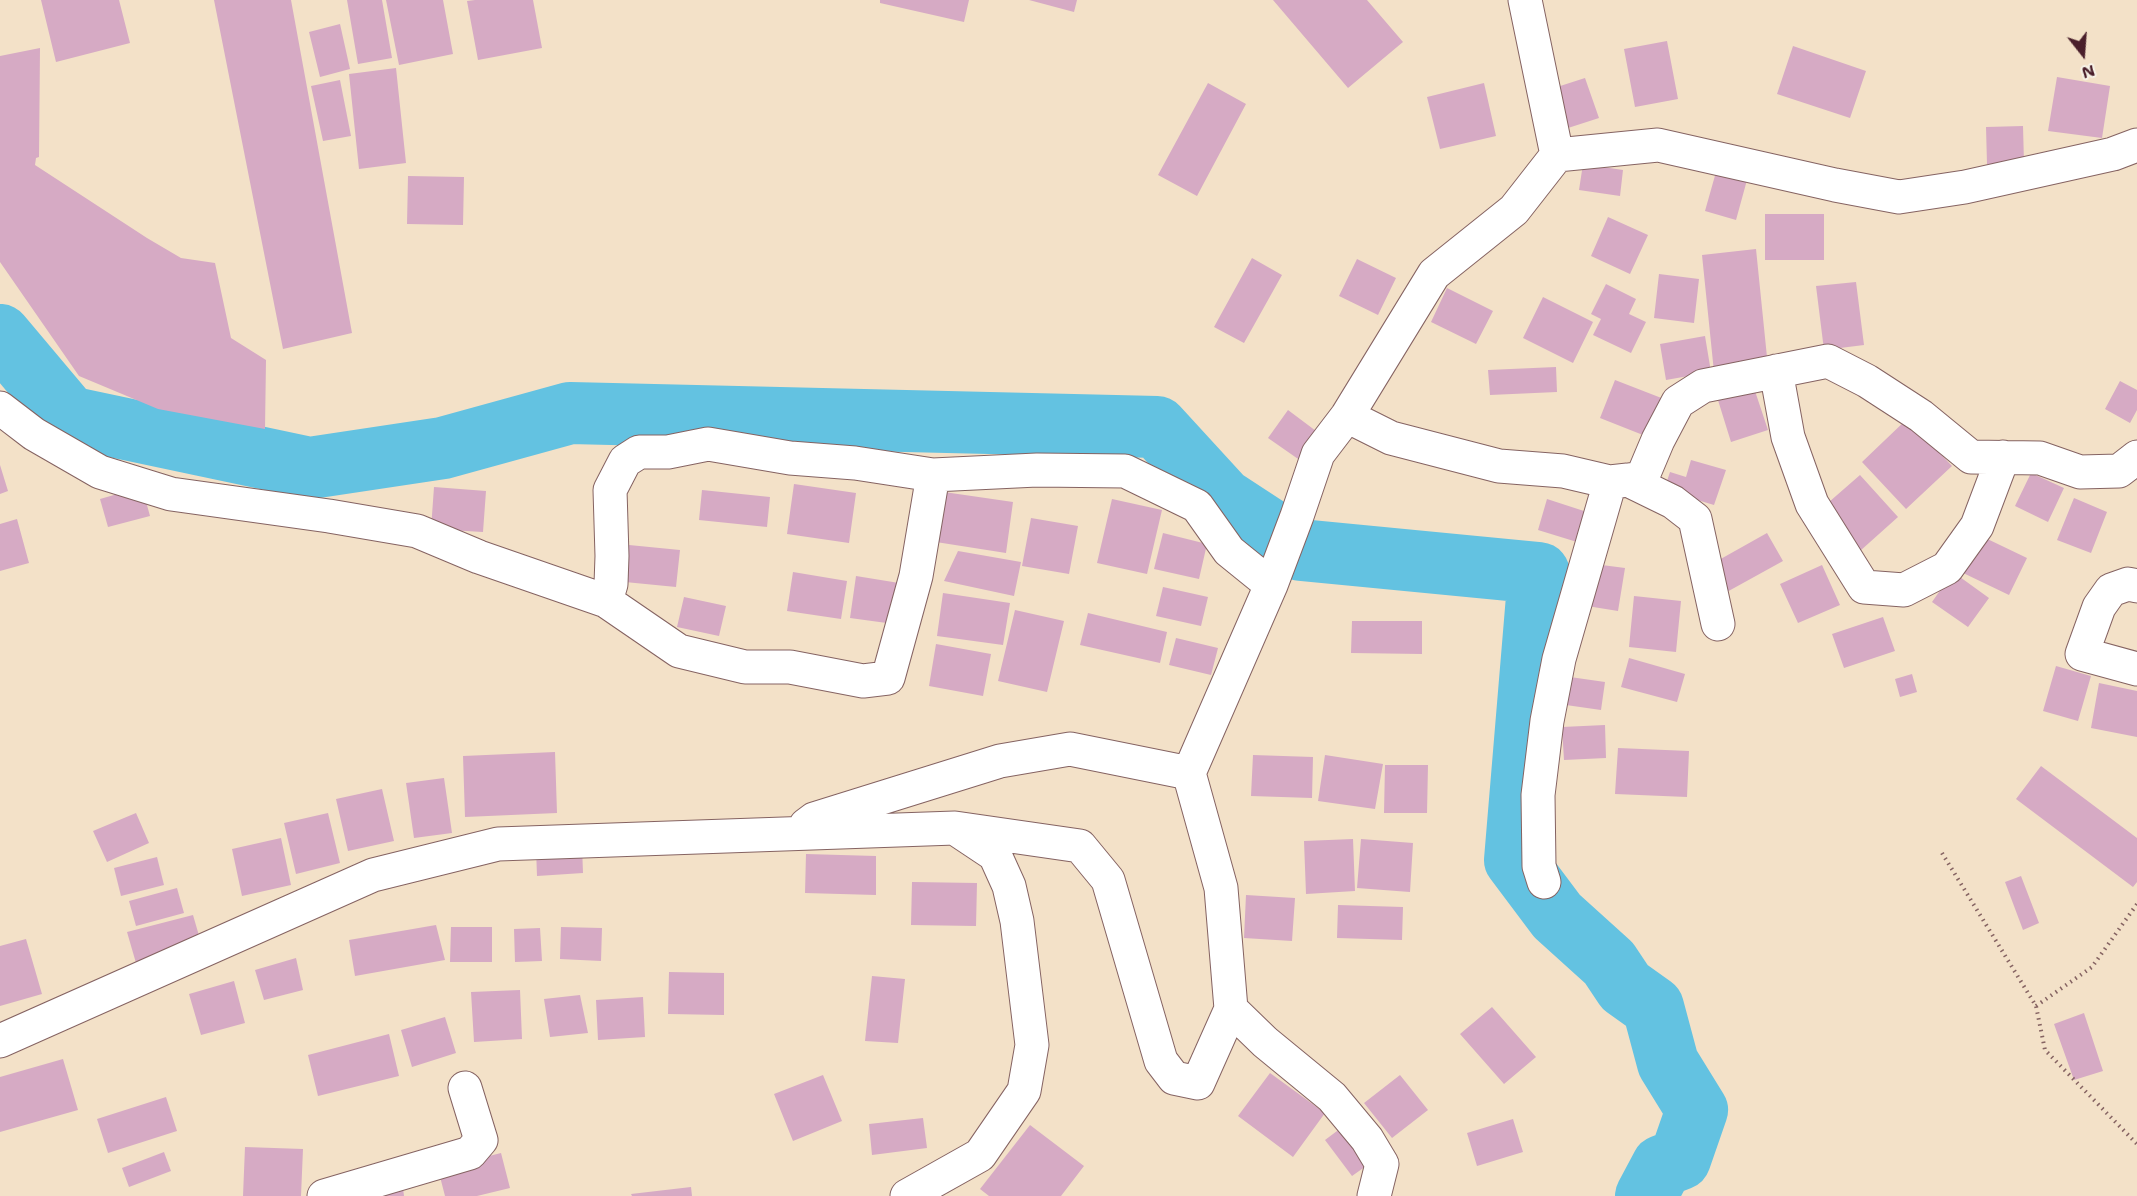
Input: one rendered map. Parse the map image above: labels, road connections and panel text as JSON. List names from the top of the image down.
{
  "north": "bottom"
}
